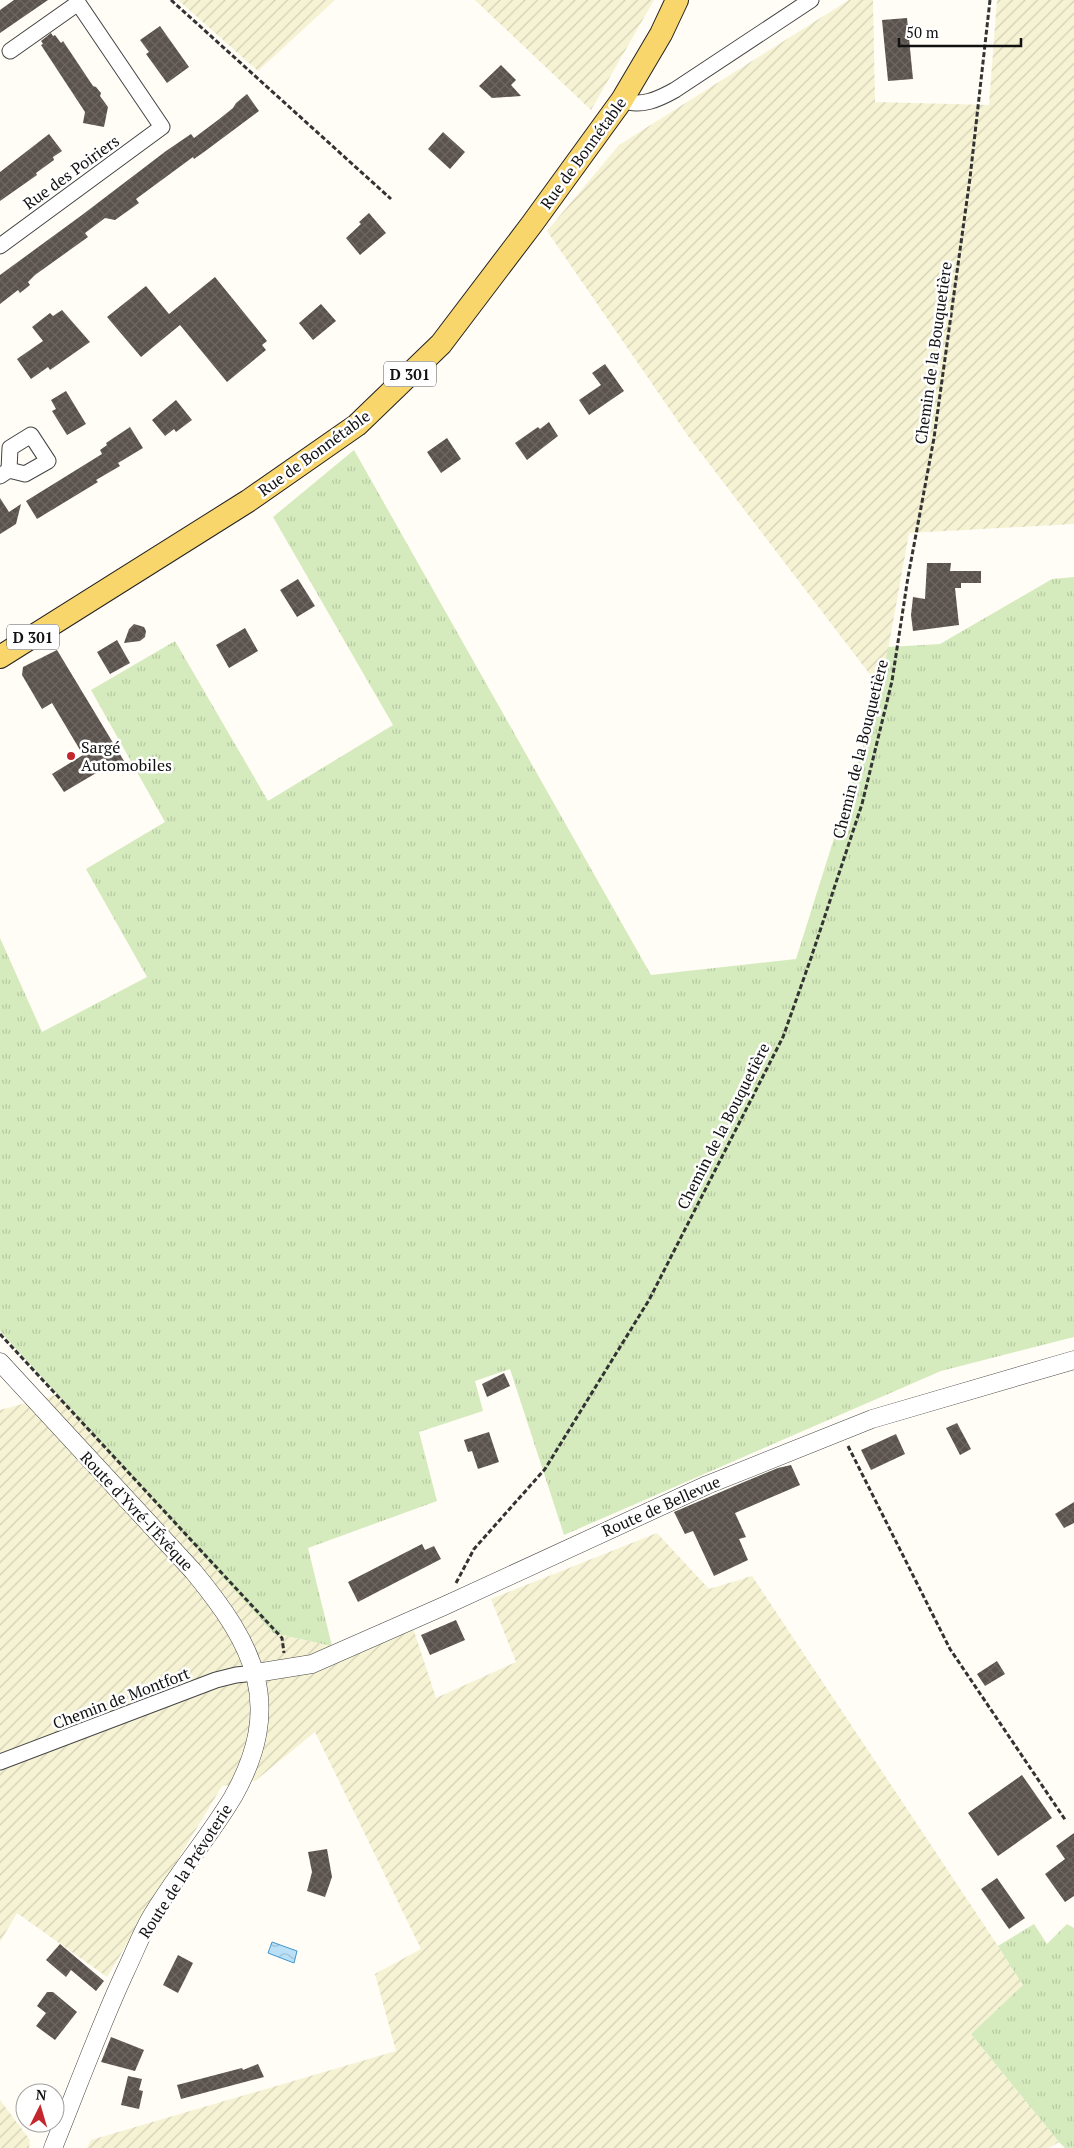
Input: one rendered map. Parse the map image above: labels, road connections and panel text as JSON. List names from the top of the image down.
{
  "streets": {
    "main road": ["Rue de Bonnétable", "D 301"],
    "street": [
      "Rue des Poiriers",
      "Route de Bellevue",
      "Route d'Yvré-l'Évêque",
      "Chemin de Montfort",
      "Route de la Prévoterie"
    ],
    "path": ["Chemin de la Bouquetière"]
  },
  "crossings": [
    ["Chemin de la Bouquetière", "Route de Bellevue"],
    ["Route de Bellevue", "Route d'Yvré-l'Évêque"],
    ["Route de Bellevue", "Chemin de Montfort"],
    ["Route de Bellevue", "Route de la Prévoterie"],
    ["Route d'Yvré-l'Évêque", "Chemin de Montfort"],
    ["Route d'Yvré-l'Évêque", "Route de la Prévoterie"],
    ["Chemin de Montfort", "Route de la Prévoterie"]
  ],
  "places": ["Sargé Automobiles"],
  "scale_bar": "50 m",
  "north": "top"
}
